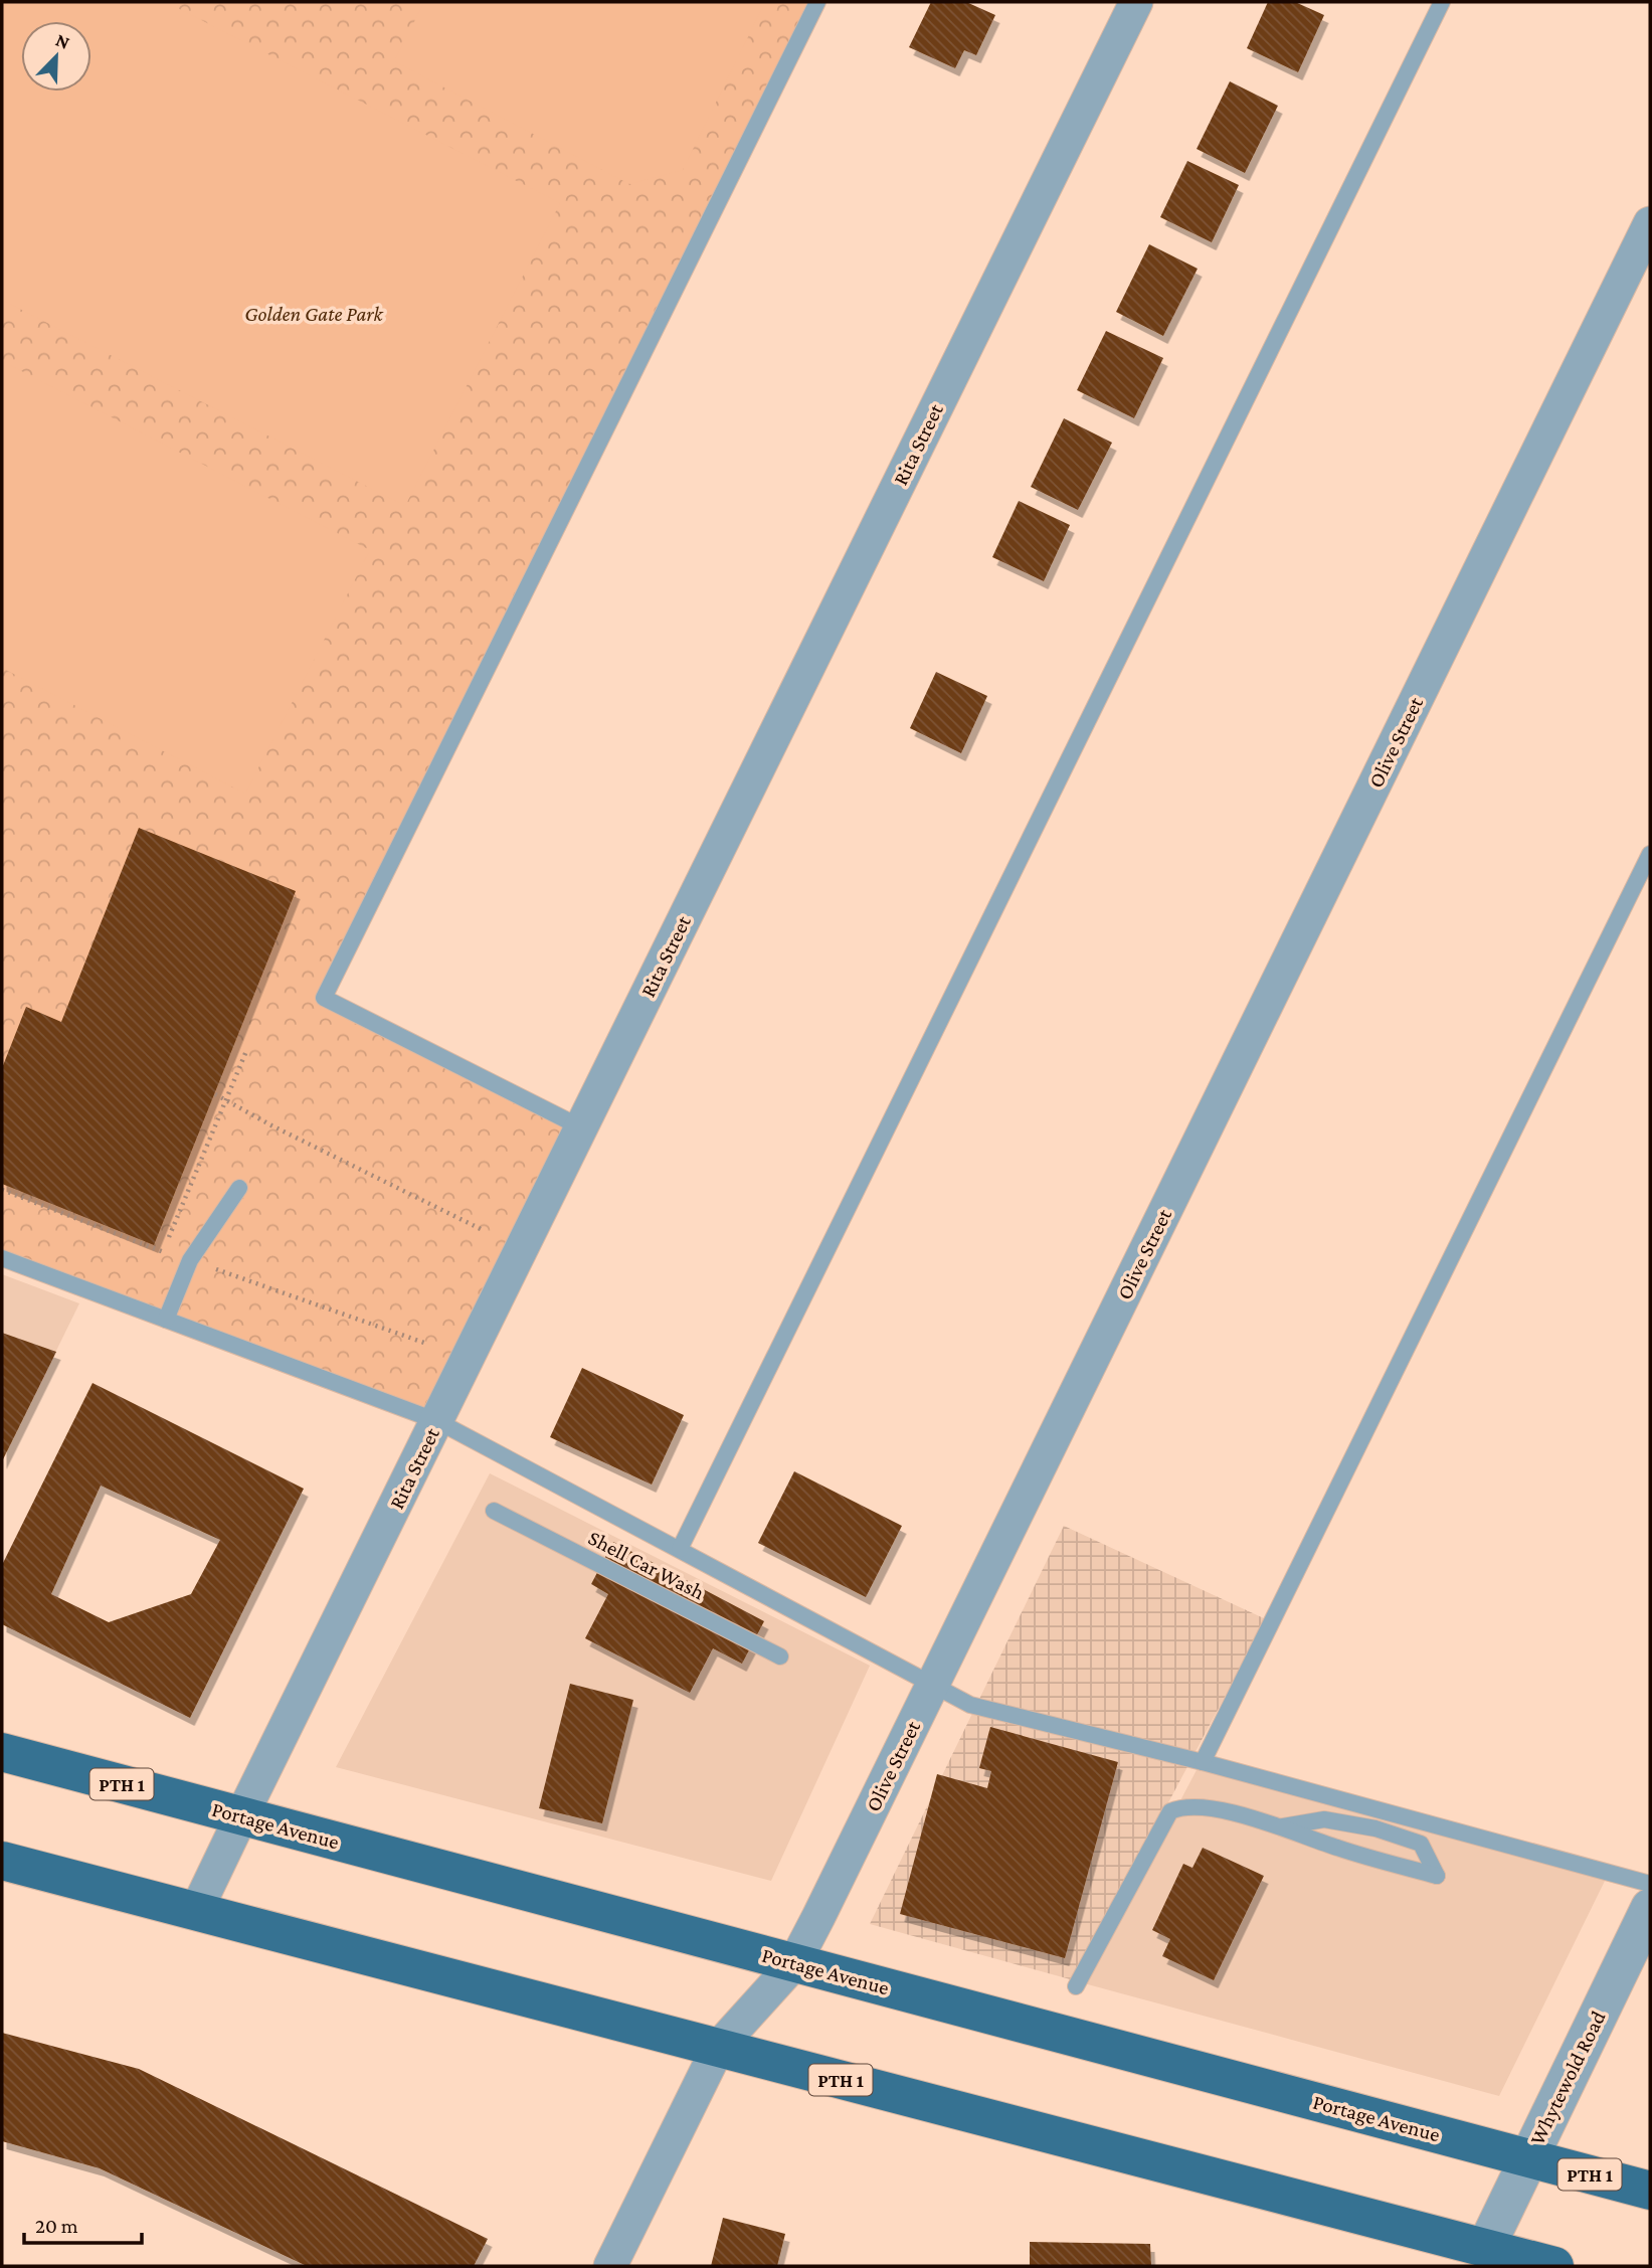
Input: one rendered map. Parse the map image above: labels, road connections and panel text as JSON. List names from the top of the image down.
{
  "streets": {
    "highway": ["PTH 1", "Portage Avenue"],
    "street": ["Rita Street", "Olive Street", "Whytewold Road"],
    "lane": ["Shell Car Wash"]
  },
  "crossings": [
    ["Rita Street", "PTH 1"],
    ["Rita Street", "Portage Avenue"],
    ["Olive Street", "PTH 1"],
    ["Olive Street", "Portage Avenue"],
    ["PTH 1", "Whytewold Road"],
    ["Portage Avenue", "Whytewold Road"]
  ],
  "parks": ["Golden Gate Park"],
  "scale_bar": "20 m",
  "north": "top right"
}
